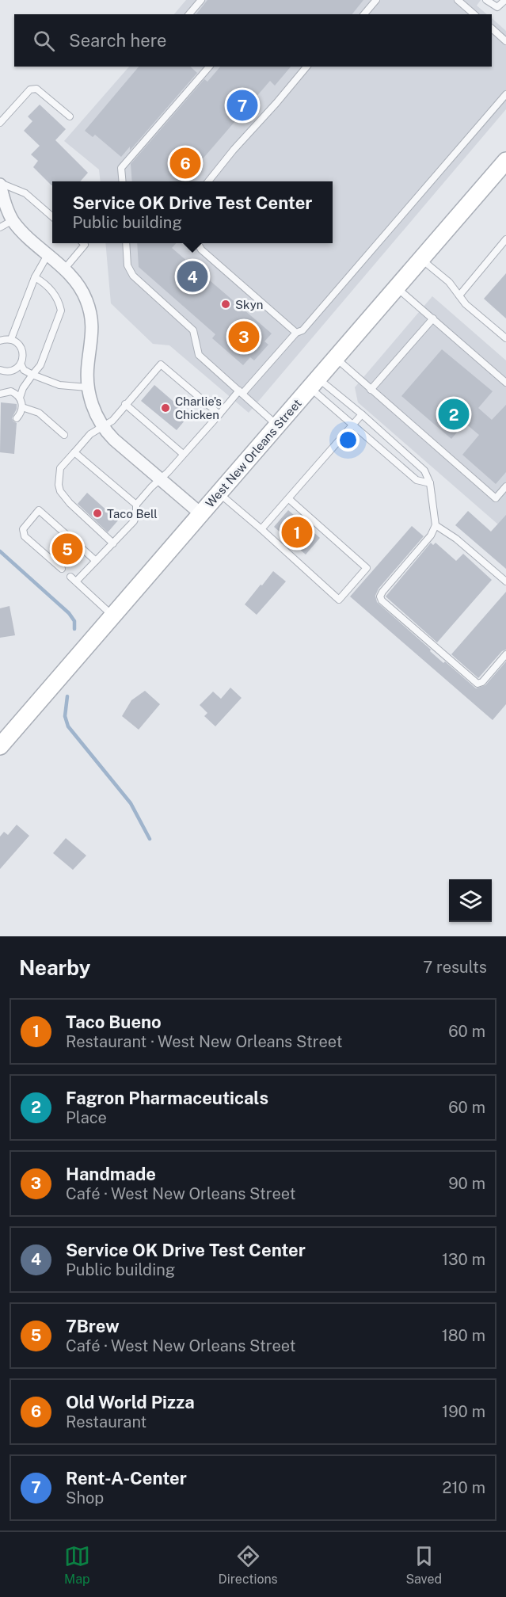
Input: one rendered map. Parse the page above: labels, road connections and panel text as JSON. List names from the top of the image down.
{
  "streets": {
    "main road": ["West New Orleans Street"]
  },
  "places": ["Skyn", "Charlie's Chicken", "Taco Bell"],
  "page": {
    "search": "Search here",
    "pins": [
      "7",
      "6",
      "4",
      "3",
      "2",
      "1",
      "5"
    ],
    "popup": ["Service OK Drive Test Center", "Public building"],
    "heading": ["Nearby", "7 results"],
    "list": [
      {
        "mark": "1",
        "name": "Taco Bueno",
        "note": "Restaurant · West New Orleans Street",
        "value": "60 m"
      },
      {
        "mark": "2",
        "name": "Fagron Pharmaceuticals",
        "note": "Place",
        "value": "60 m"
      },
      {
        "mark": "3",
        "name": "Handmade",
        "note": "Café · West New Orleans Street",
        "value": "90 m"
      },
      {
        "mark": "4",
        "name": "Service OK Drive Test Center",
        "note": "Public building",
        "value": "130 m"
      },
      {
        "mark": "5",
        "name": "7Brew",
        "note": "Café · West New Orleans Street",
        "value": "180 m"
      },
      {
        "mark": "6",
        "name": "Old World Pizza",
        "note": "Restaurant",
        "value": "190 m"
      },
      {
        "mark": "7",
        "name": "Rent-A-Center",
        "note": "Shop",
        "value": "210 m"
      }
    ],
    "nav": ["Map", "Directions", "Saved"]
  }
}
